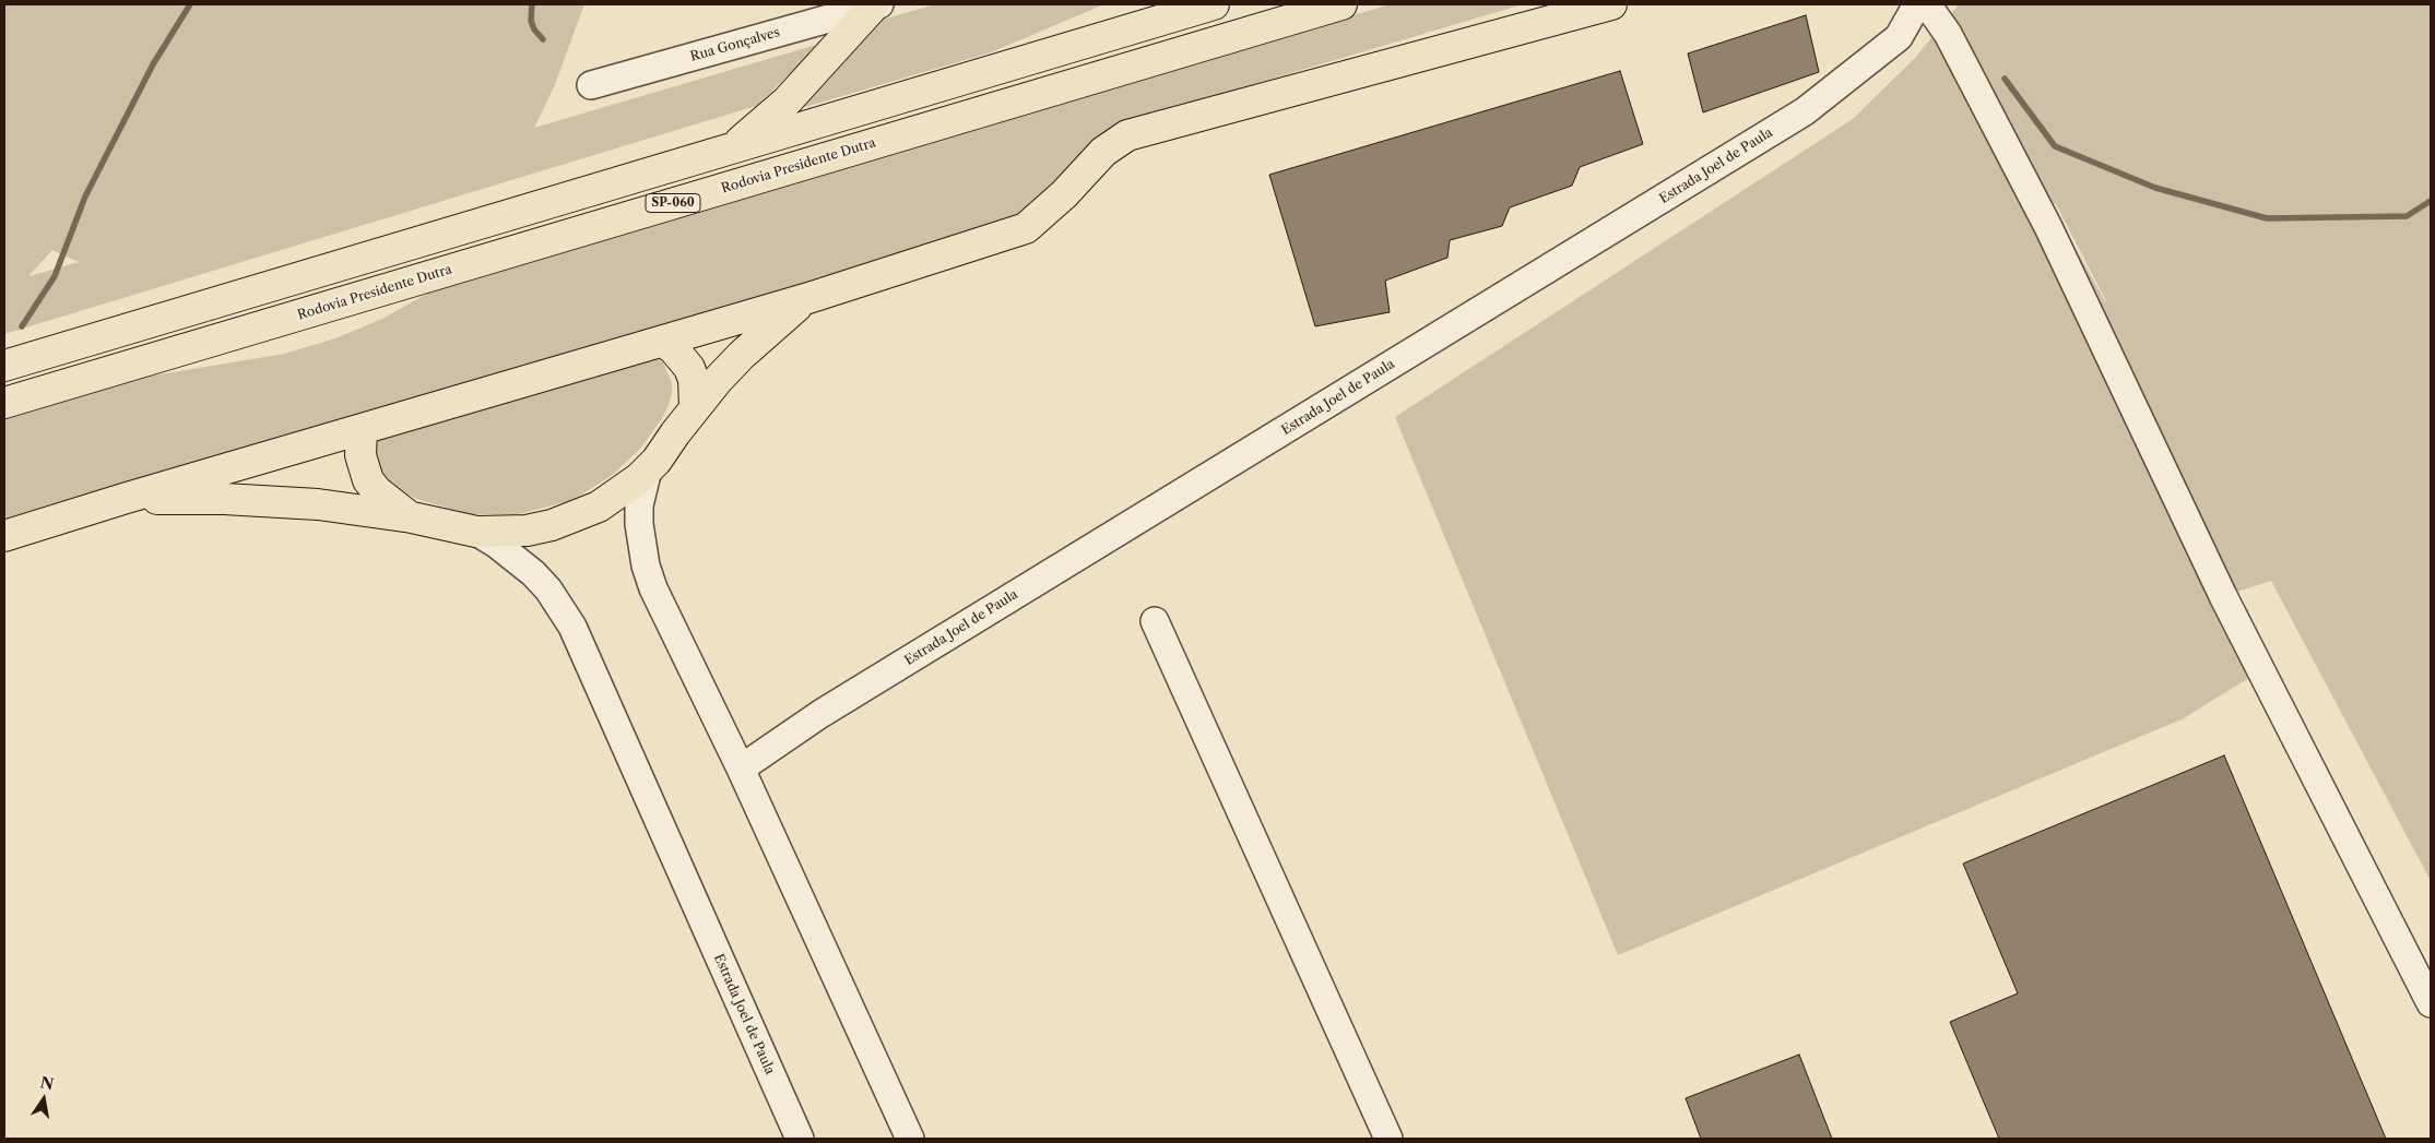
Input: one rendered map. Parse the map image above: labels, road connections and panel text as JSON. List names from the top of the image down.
{
  "streets": {
    "main road": ["Rodovia Presidente Dutra", "SP-060"],
    "street": ["Rua Gonçalves", "Estrada Joel de Paula"]
  },
  "north": "top"
}
